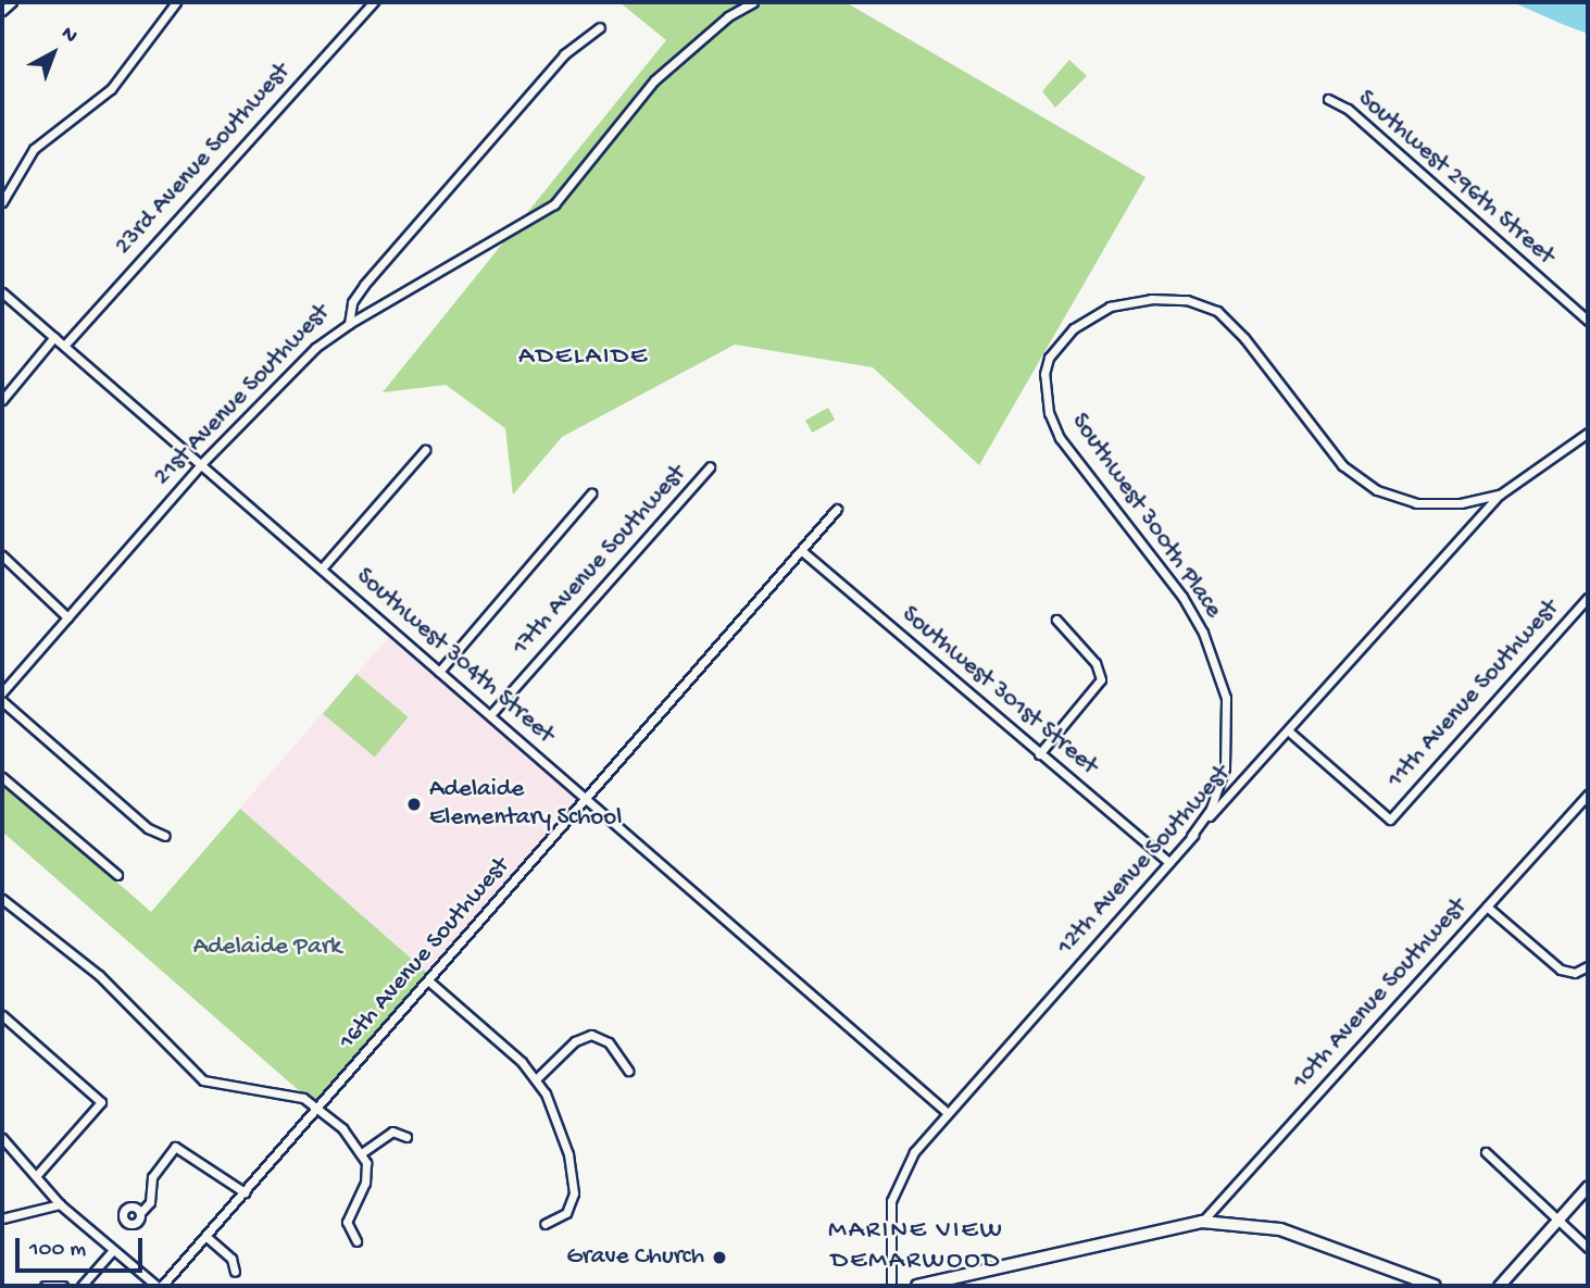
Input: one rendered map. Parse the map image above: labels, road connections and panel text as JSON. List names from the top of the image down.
{
  "streets": {
    "street": [
      "23rd Avenue Southwest",
      "Southwest 296th Street",
      "21st Avenue Southwest",
      "Southwest 300th Place",
      "17th Avenue Southwest",
      "Southwest 304th Street",
      "Southwest 301st Street",
      "11th Avenue Southwest",
      "12th Avenue Southwest",
      "16th Avenue Southwest",
      "10th Avenue Southwest"
    ]
  },
  "crossings": [
    ["23rd Avenue Southwest", "Southwest 304th Street"],
    ["21st Avenue Southwest", "Southwest 304th Street"],
    ["Southwest 300th Place", "12th Avenue Southwest"],
    ["17th Avenue Southwest", "Southwest 304th Street"],
    ["Southwest 304th Street", "12th Avenue Southwest"],
    ["Southwest 304th Street", "16th Avenue Southwest"],
    ["Southwest 301st Street", "12th Avenue Southwest"],
    ["Southwest 301st Street", "16th Avenue Southwest"],
    ["11th Avenue Southwest", "12th Avenue Southwest"]
  ],
  "districts": ["ADELAIDE", "MARINE VIEW DEMARWOOD"],
  "parks": ["Adelaide Park"],
  "places": ["Adelaide Elementary School", "Grave Church"],
  "scale_bar": "100 m",
  "north": "top right"
}
